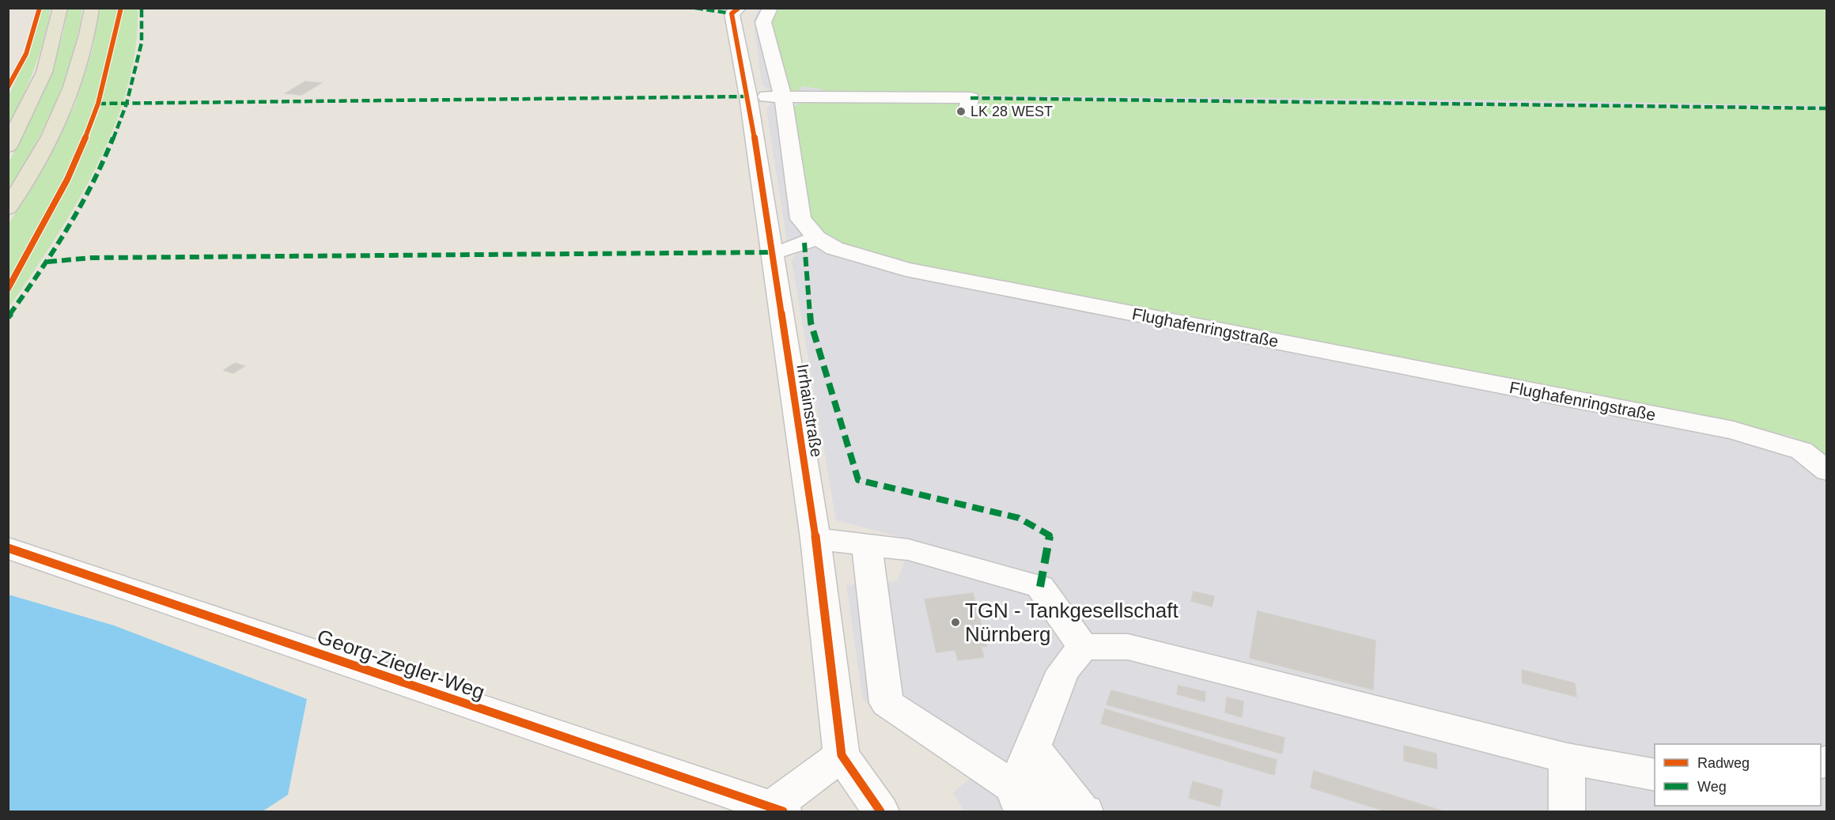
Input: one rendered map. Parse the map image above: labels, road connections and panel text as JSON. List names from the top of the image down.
{
  "streets": {
    "street": ["Flughafenringstraße", "Irrhainstraße", "Georg-Ziegler-Weg"]
  },
  "crossings": [
    ["Irrhainstraße", "Georg-Ziegler-Weg"]
  ],
  "places": ["LK 28 WEST", "TGN - Tankgesellschaft Nürnberg"],
  "legend": ["Radweg", "Weg"]
}
